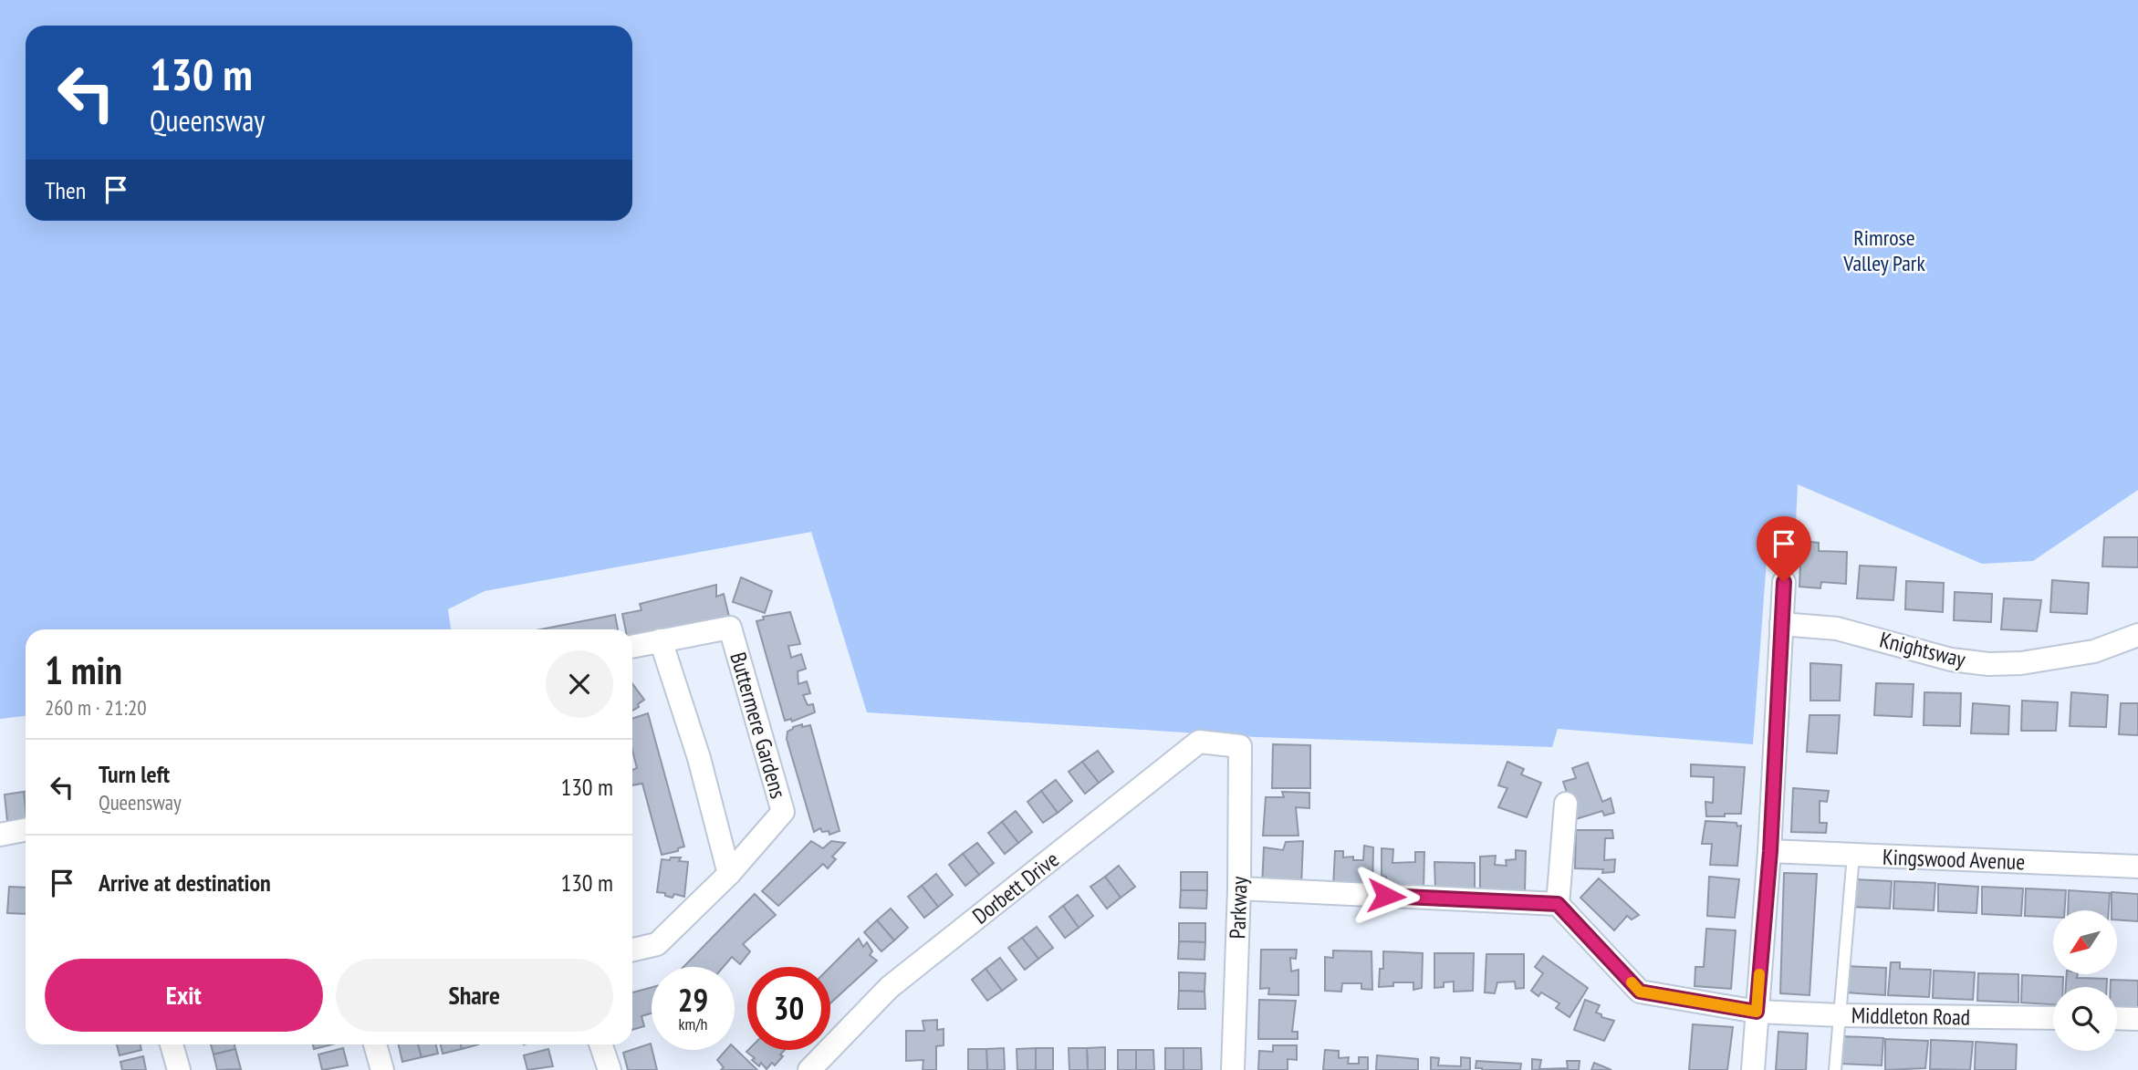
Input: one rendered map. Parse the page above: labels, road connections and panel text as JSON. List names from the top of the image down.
{
  "streets": {
    "street": [
      "Knightsway",
      "Buttermere Gardens",
      "Kingswood Avenue",
      "Dorbett Drive",
      "Parkway",
      "Middleton Road"
    ]
  },
  "crossings": [
    ["Dorbett Drive", "Parkway"]
  ],
  "parks": ["Rimrose Valley Park"],
  "north": "bottom left",
  "page": {
    "turn": ["130 m", "Queensway"],
    "then": "Then",
    "heading": ["1 min", "260 m · 21:20"],
    "list": [
      {
        "name": "Turn left",
        "note": "Queensway",
        "value": "130 m"
      },
      {
        "name": "Arrive at destination",
        "value": "130 m"
      }
    ],
    "buttons": ["Exit", "Share"],
    "speed": "29 km/h",
    "limit": "30"
  }
}
